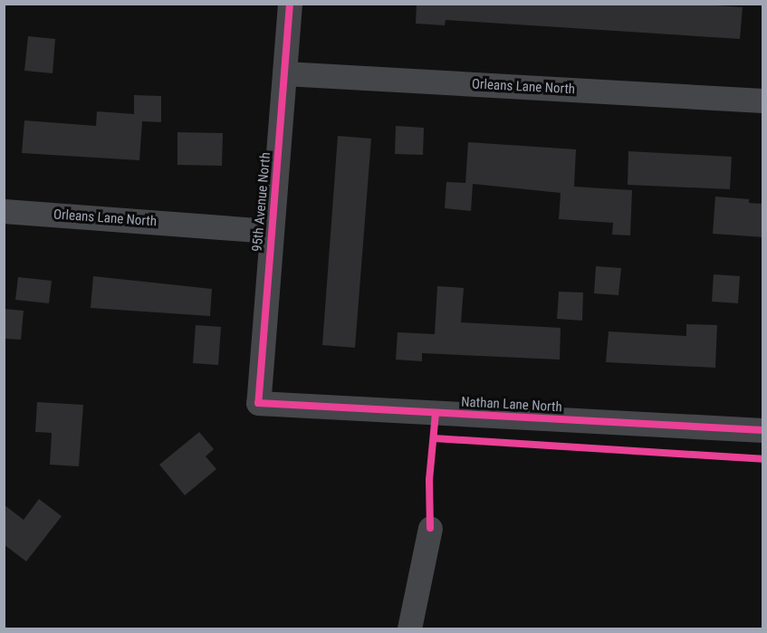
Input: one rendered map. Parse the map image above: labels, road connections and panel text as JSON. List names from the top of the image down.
{
  "streets": {
    "street": ["Orleans Lane North", "95th Avenue North", "Nathan Lane North"]
  },
  "crossings": [
    ["Orleans Lane North", "95th Avenue North"],
    ["95th Avenue North", "Nathan Lane North"]
  ]
}
